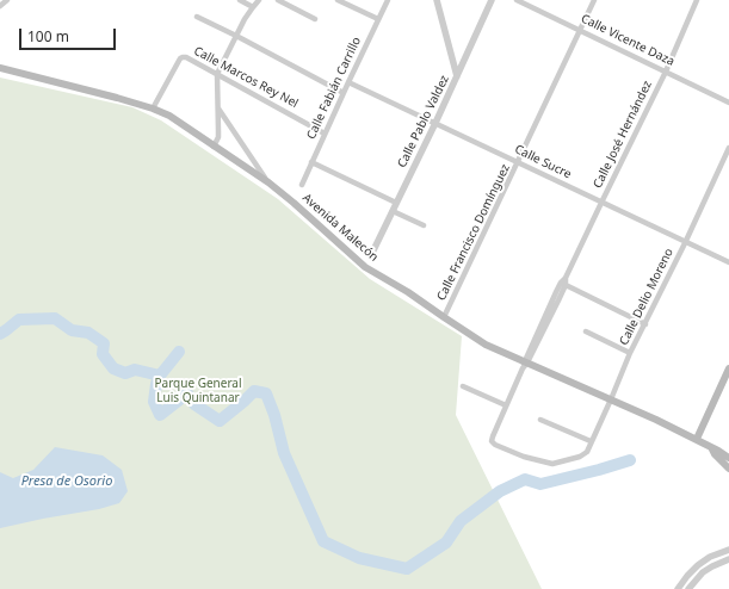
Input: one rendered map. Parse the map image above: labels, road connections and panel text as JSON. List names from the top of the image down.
{
  "streets": {
    "main road": ["Avenida Malecón"],
    "street": [
      "Calle Vicente Daza",
      "Calle Marcos Rey Nel",
      "Calle Fabián Carrillo",
      "Calle Pablo Valdez",
      "Calle José Hernández",
      "Calle Sucre",
      "Calle Francisco Domínguez",
      "Calle Delio Moreno"
    ]
  },
  "crossings": [
    ["Calle Vicente Daza", "Calle José Hernández"],
    ["Calle Vicente Daza", "Calle Francisco Domínguez"],
    ["Calle Marcos Rey Nel", "Calle Fabián Carrillo"],
    ["Calle Marcos Rey Nel", "Avenida Malecón"],
    ["Calle Fabián Carrillo", "Calle Sucre"],
    ["Calle Pablo Valdez", "Calle Sucre"],
    ["Calle José Hernández", "Calle Sucre"],
    ["Calle José Hernández", "Avenida Malecón"],
    ["Calle José Hernández", "Calle Delio Moreno"],
    ["Calle Sucre", "Calle Francisco Domínguez"],
    ["Calle Sucre", "Calle Delio Moreno"],
    ["Avenida Malecón", "Calle Francisco Domínguez"],
    ["Avenida Malecón", "Calle Delio Moreno"]
  ],
  "water": ["Presa de Osorio"],
  "parks": ["Parque General Luis Quintanar"],
  "scale_bar": "100 m"
}
